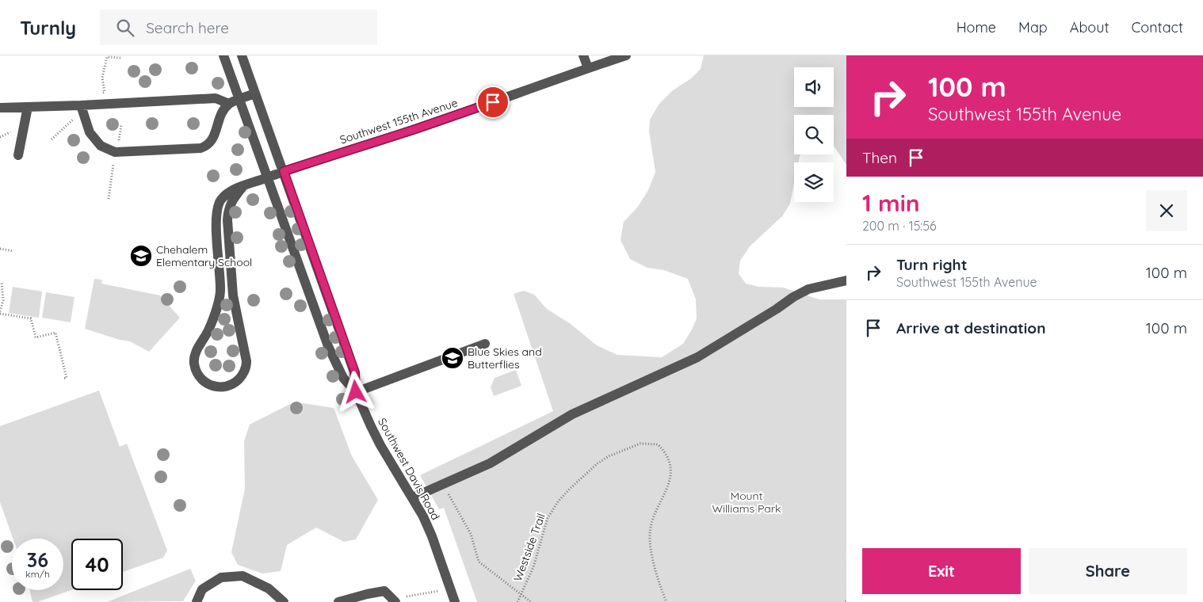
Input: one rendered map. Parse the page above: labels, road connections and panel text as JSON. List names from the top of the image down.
{
  "streets": {
    "street": ["Southwest 155th Avenue", "Southwest Davis Road"],
    "path": ["Westside Trail"]
  },
  "crossings": [
    ["Southwest 155th Avenue", "Southwest Davis Road"]
  ],
  "parks": ["Mount Williams Park"],
  "places": {
    "school or university": ["Chehalem Elementary School", "Blue Skies and Butterflies"]
  },
  "page": {
    "header": "Turnly",
    "search": "Search here",
    "nav": [
      "Home",
      "Map",
      "About",
      "Contact"
    ],
    "turn": ["100 m", "Southwest 155th Avenue"],
    "then": "Then",
    "heading": ["1 min", "200 m · 15:56"],
    "list": [
      {
        "name": "Turn right",
        "note": "Southwest 155th Avenue",
        "value": "100 m"
      },
      {
        "name": "Arrive at destination",
        "value": "100 m"
      }
    ],
    "speed": "36 km/h",
    "limit": "40",
    "buttons": ["Exit", "Share"]
  }
}
